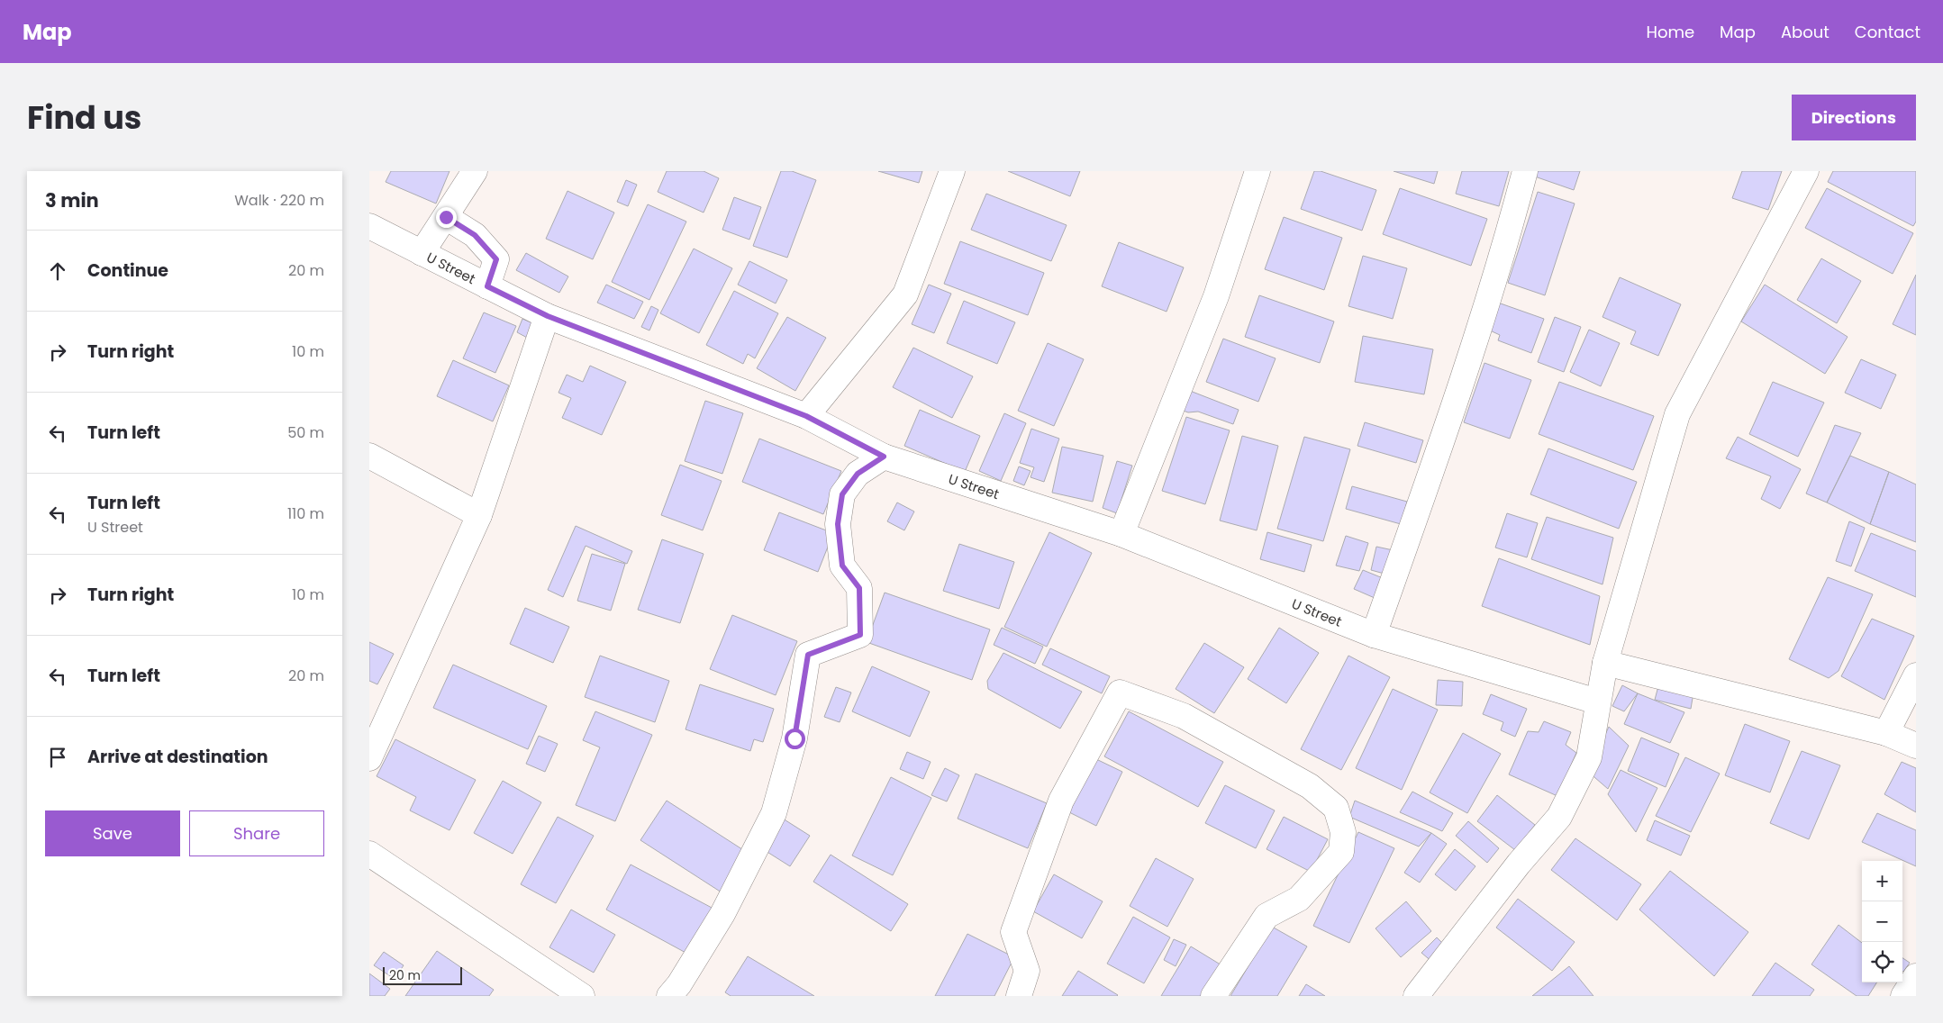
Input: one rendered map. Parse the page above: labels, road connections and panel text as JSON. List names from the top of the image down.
{
  "streets": {
    "street": ["U Street"]
  },
  "scale_bar": "20 m",
  "page": {
    "header": "Map",
    "nav": [
      "Home",
      "Map",
      "About",
      "Contact"
    ],
    "title": "Find us",
    "buttons": [
      "Directions",
      ["Save", "Share"]
    ],
    "heading": ["3 min", "Walk · 220 m"],
    "list": [
      ["Continue", "20 m"],
      ["Turn right", "10 m"],
      ["Turn left", "50 m"],
      ["Turn left", "U Street", "110 m"],
      ["Turn right", "10 m"],
      ["Turn left", "20 m"],
      "Arrive at destination"
    ],
    "map_buttons": ["+", "−"],
    "scale": "20 m"
  }
}
